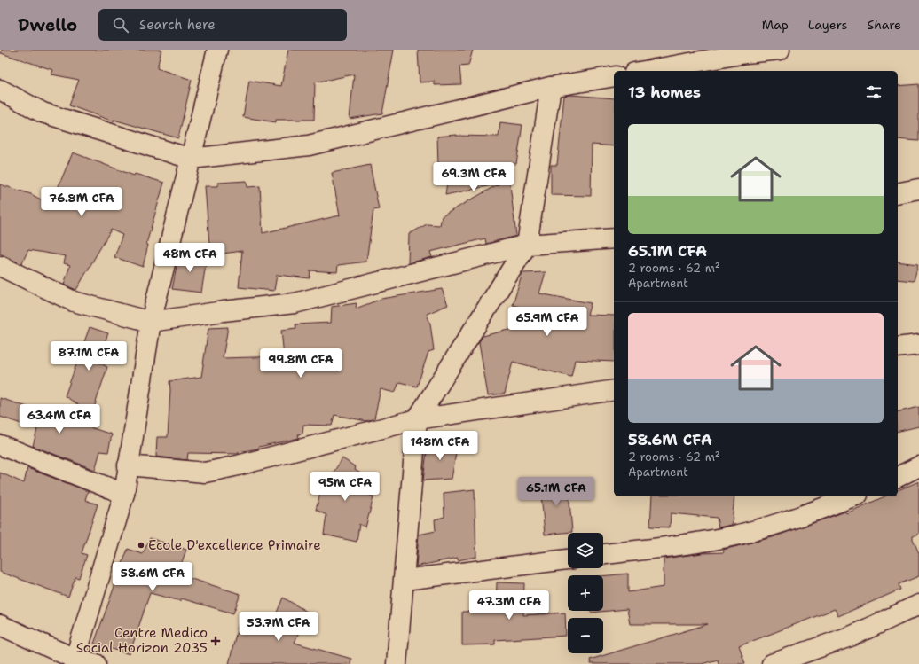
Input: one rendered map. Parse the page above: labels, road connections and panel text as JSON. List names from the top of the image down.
{
  "places": {
    "other": ["Ecole D'excellence Primaire"],
    "health": ["Centre Medico Social Horizon 2035"]
  },
  "page": {
    "header": "Dwello",
    "search": "Search here",
    "nav": ["Map", "Layers", "Share"],
    "heading": "13 homes",
    "list": [
      {
        "name": "65.1M CFA",
        "note": "2 rooms · 62 m² · Apartment"
      },
      {
        "name": "58.6M CFA",
        "note": "2 rooms · 62 m² · Apartment"
      }
    ],
    "price": [
      "69.3M CFA",
      "76.8M CFA",
      "48M CFA",
      "65.9M CFA",
      "87.1M CFA",
      "99.8M CFA",
      "63.4M CFA",
      "148M CFA",
      "95M CFA",
      "65.1M CFA",
      "58.6M CFA",
      "47.3M CFA",
      "53.7M CFA"
    ],
    "map_buttons": ["+", "−"]
  }
}
